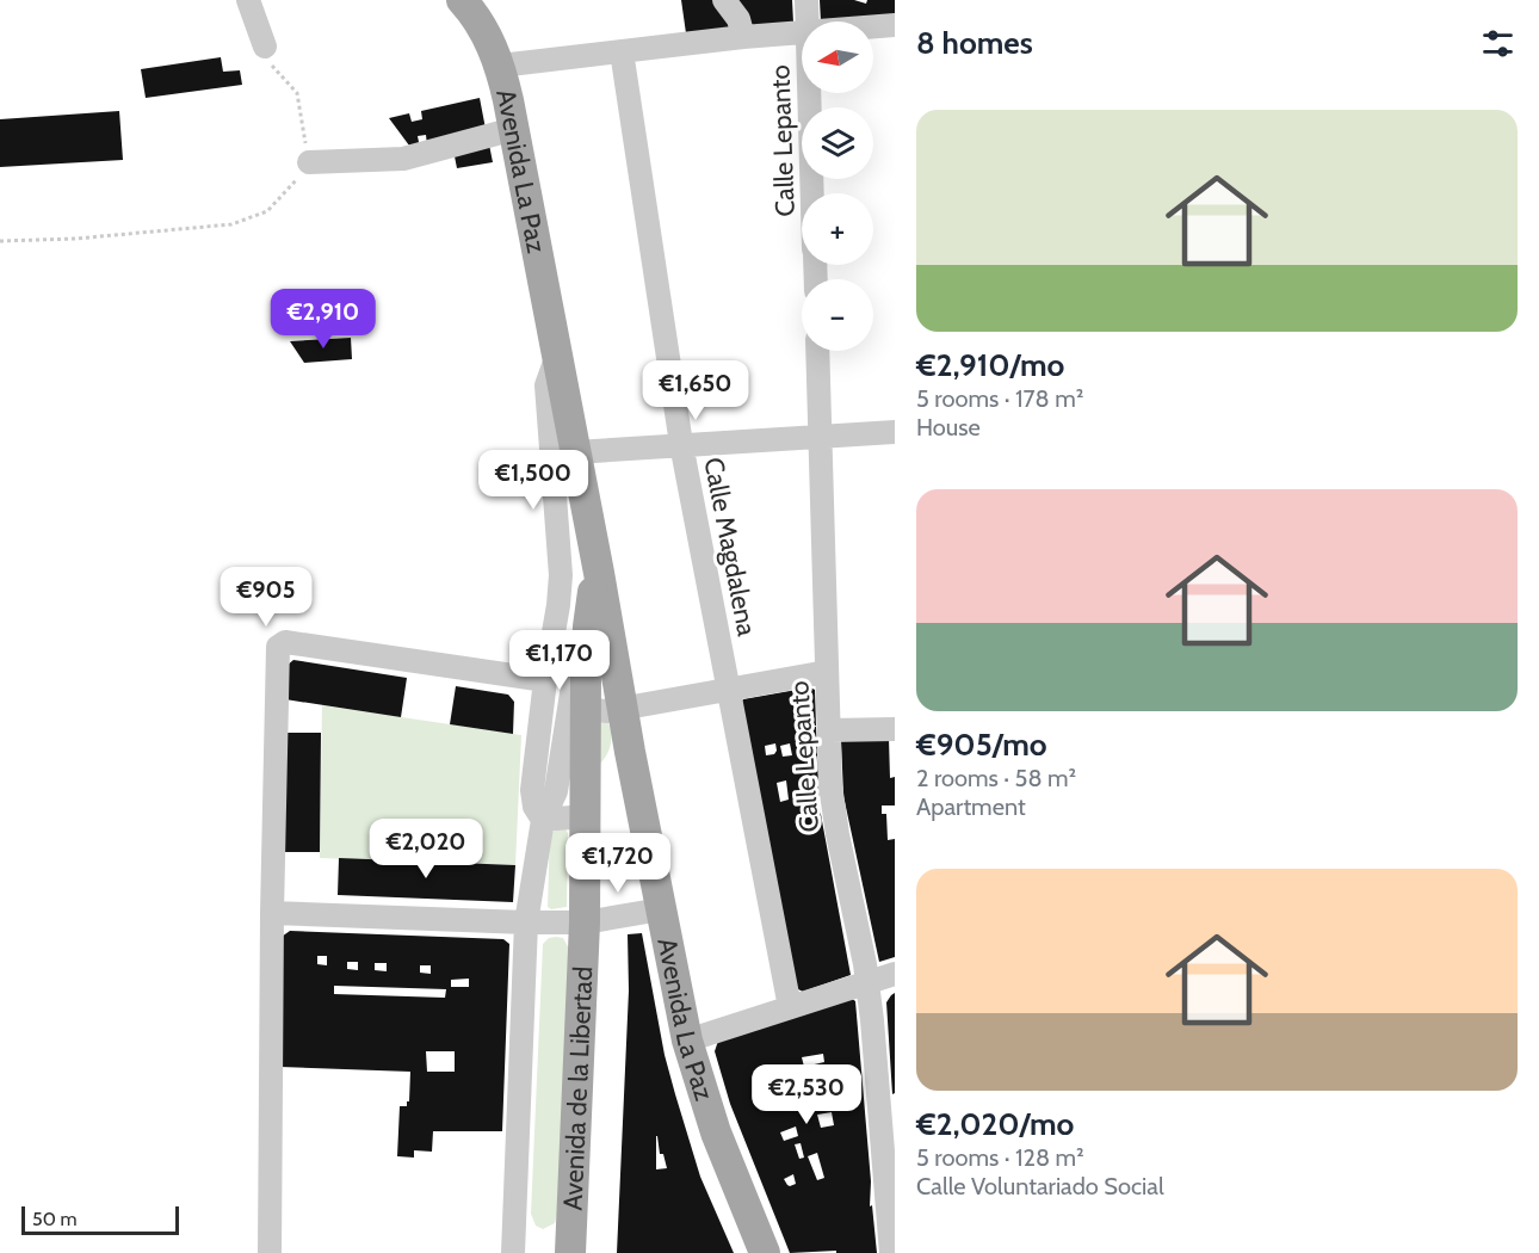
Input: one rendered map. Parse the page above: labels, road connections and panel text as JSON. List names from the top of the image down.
{
  "streets": {
    "main road": ["Avenida La Paz", "Avenida de la Libertad"],
    "street": ["Calle Lepanto", "Calle Magdalena"]
  },
  "crossings": [
    ["Avenida La Paz", "Avenida de la Libertad"]
  ],
  "scale_bar": "50 m",
  "north": "left",
  "page": {
    "heading": "8 homes",
    "map_buttons": ["+", "−"],
    "list": [
      {
        "name": "€2,910/mo",
        "note": "5 rooms · 178 m² · House"
      },
      {
        "name": "€905/mo",
        "note": "2 rooms · 58 m² · Apartment"
      },
      {
        "name": "€2,020/mo",
        "note": "5 rooms · 128 m² · Calle Voluntariado Social"
      }
    ],
    "price": [
      "€2,910",
      "€1,650",
      "€1,500",
      "€905",
      "€1,170",
      "€2,020",
      "€1,720",
      "€2,530"
    ],
    "scale": "50 m"
  }
}
